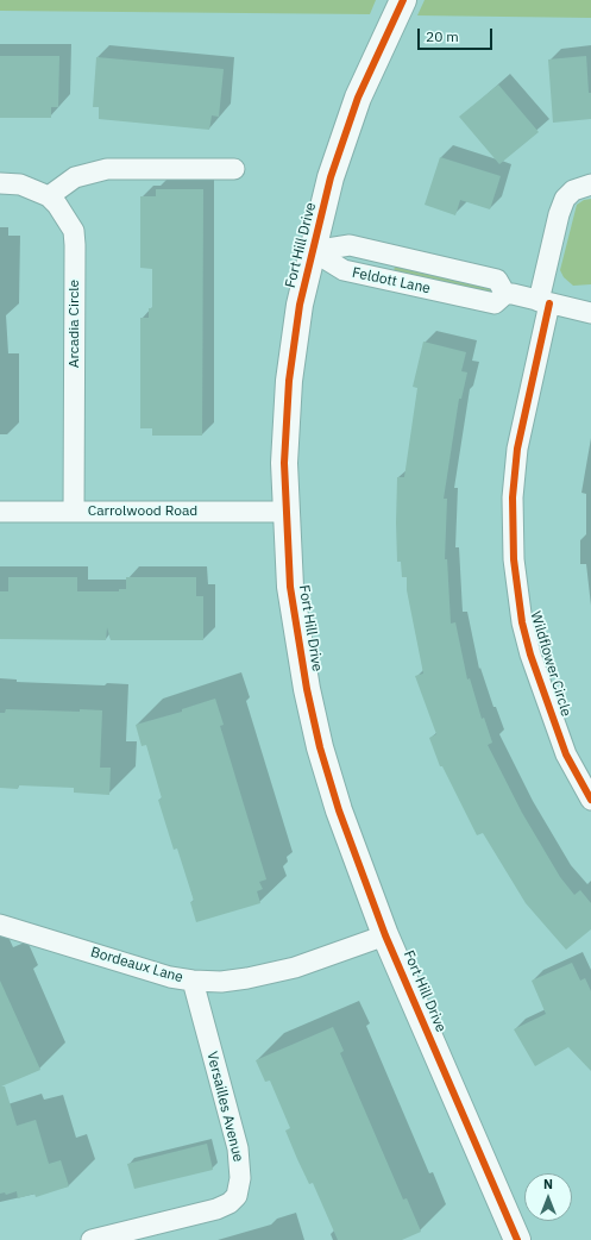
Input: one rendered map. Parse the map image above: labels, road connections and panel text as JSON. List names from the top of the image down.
{
  "streets": {
    "street": [
      "Fort Hill Drive",
      "Feldott Lane",
      "Arcadia Circle",
      "Carrolwood Road",
      "Wildflower Circle",
      "Bordeaux Lane",
      "Versailles Avenue"
    ]
  },
  "crossings": [
    ["Fort Hill Drive", "Feldott Lane"],
    ["Fort Hill Drive", "Carrolwood Road"],
    ["Fort Hill Drive", "Bordeaux Lane"],
    ["Feldott Lane", "Wildflower Circle"],
    ["Arcadia Circle", "Carrolwood Road"],
    ["Bordeaux Lane", "Versailles Avenue"]
  ],
  "scale_bar": "20 m",
  "north": "top"
}
